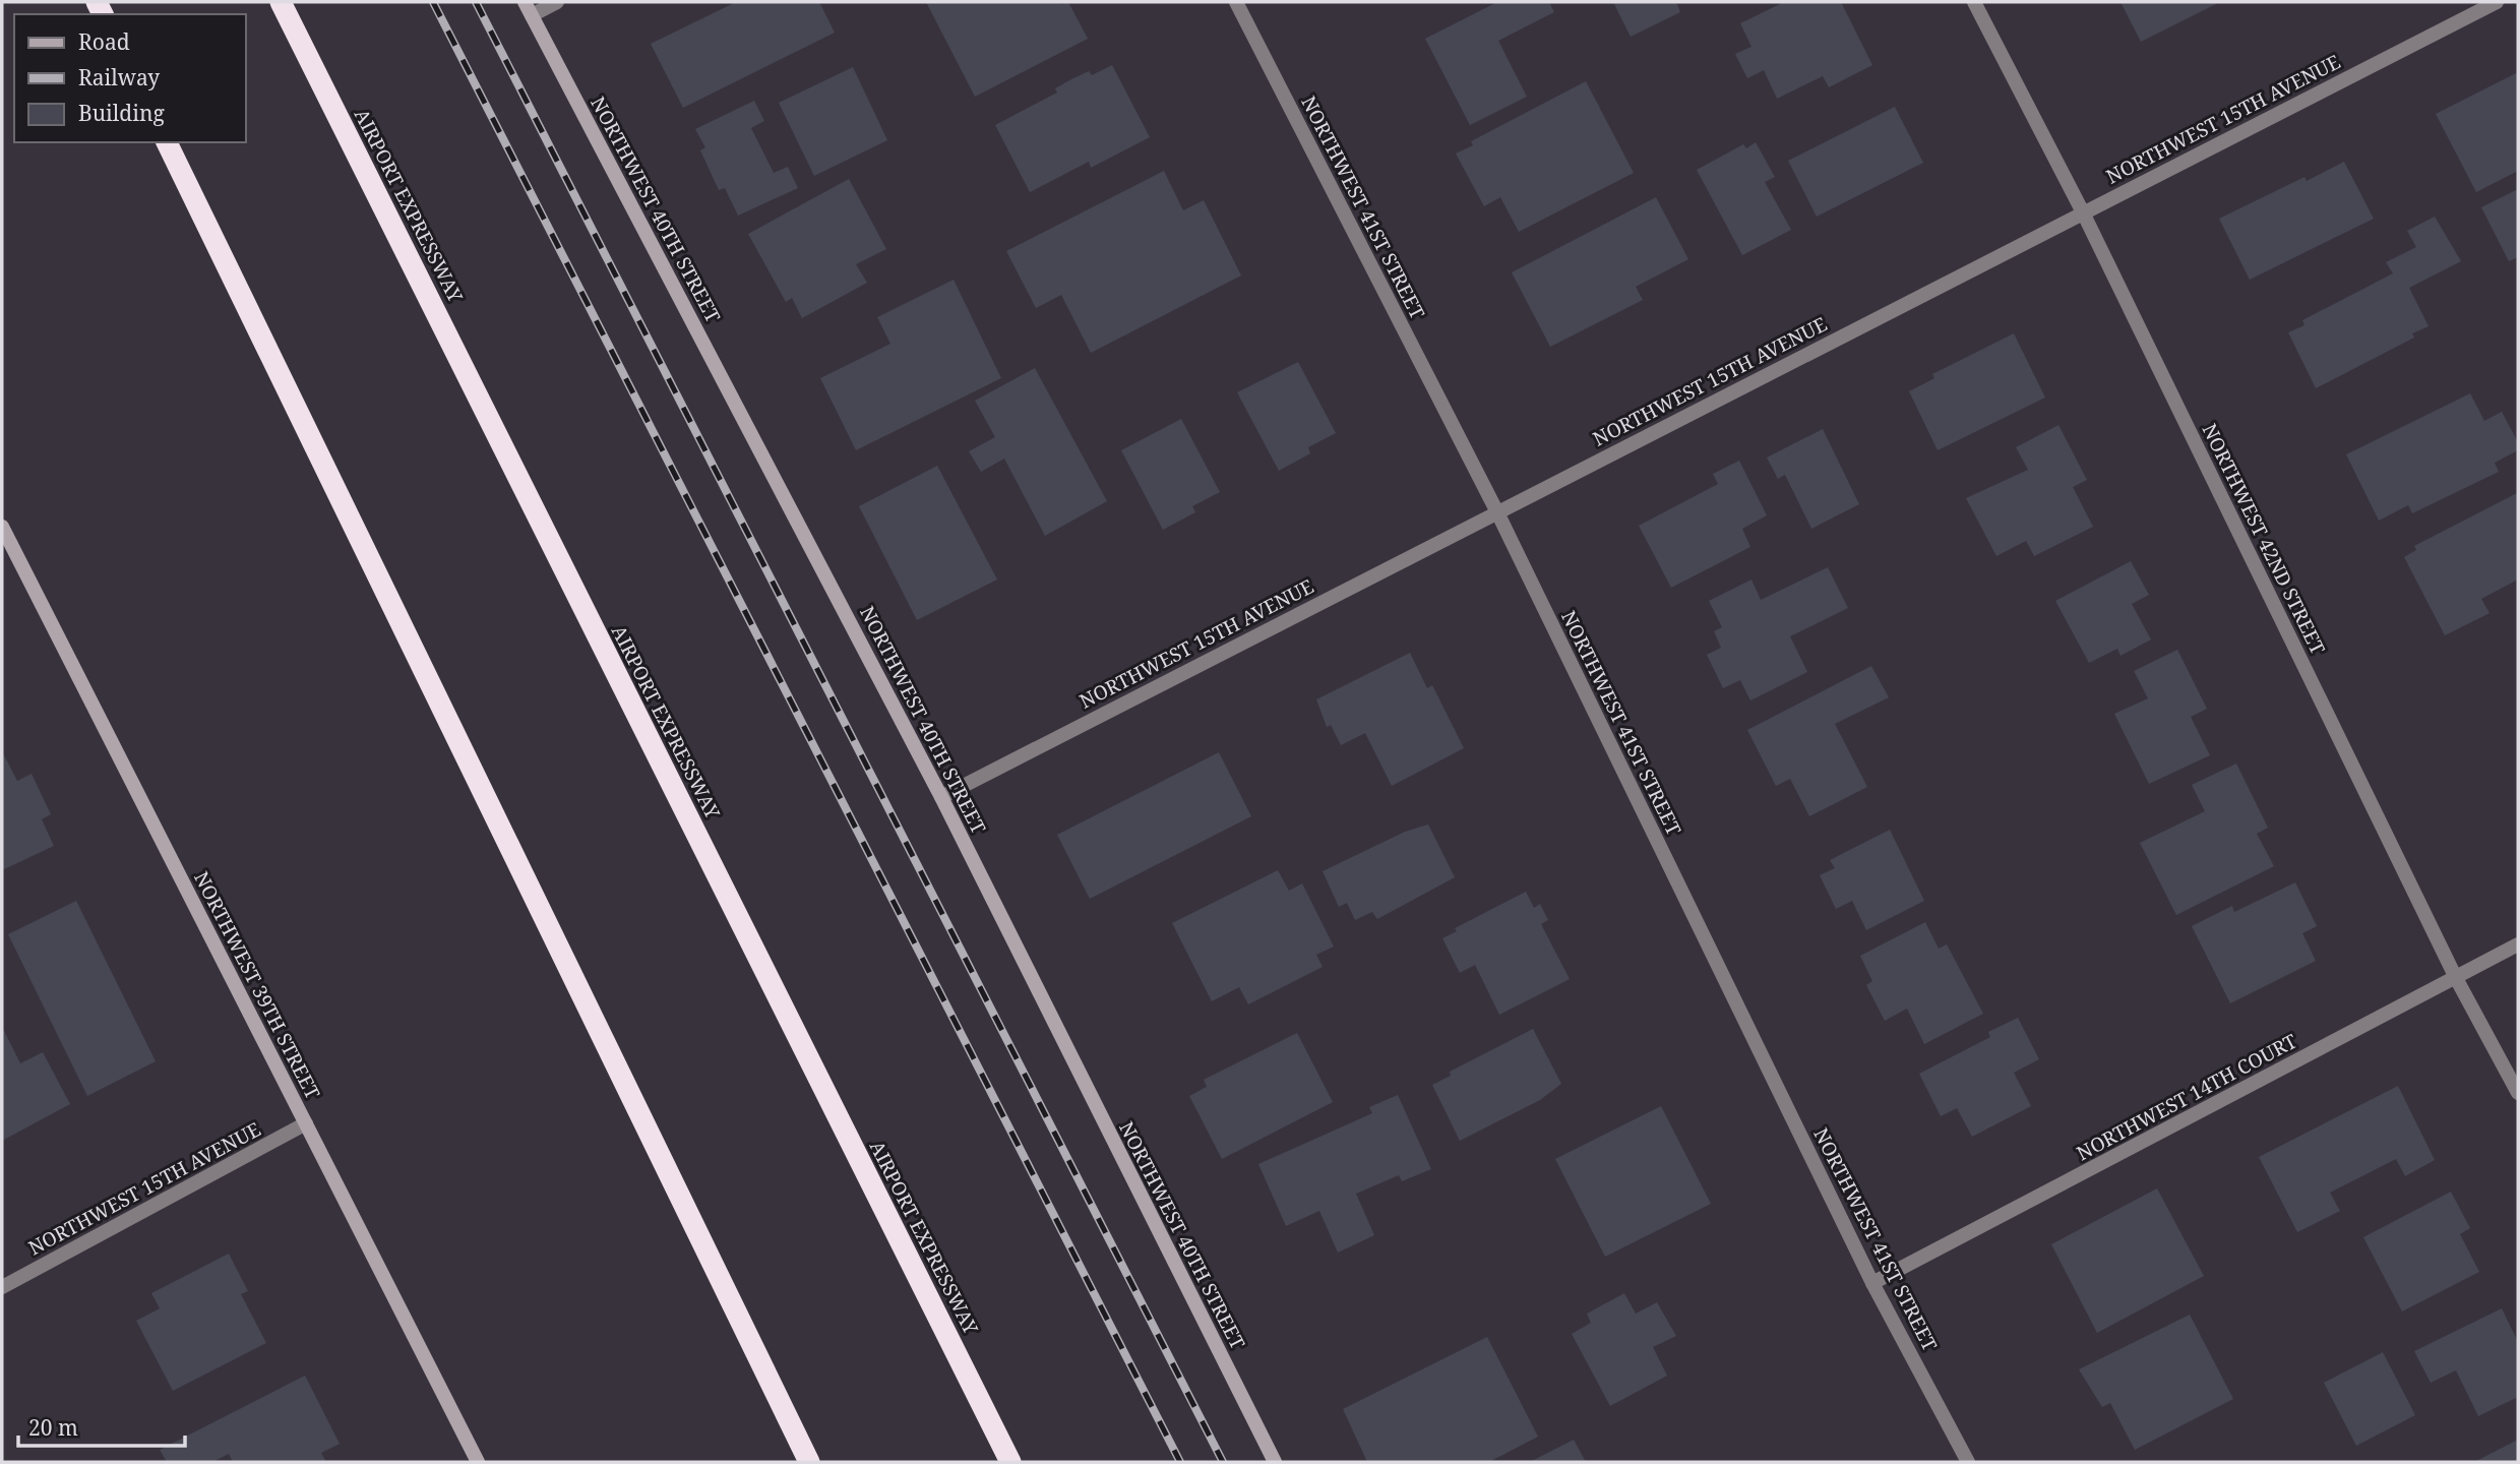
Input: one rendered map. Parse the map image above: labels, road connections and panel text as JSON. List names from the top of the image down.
{
  "streets": {
    "highway": ["AIRPORT EXPRESSWAY"],
    "main road": ["NORTHWEST 40TH STREET", "NORTHWEST 39TH STREET"],
    "street": [
      "NORTHWEST 15TH AVENUE",
      "NORTHWEST 41ST STREET",
      "NORTHWEST 42ND STREET",
      "NORTHWEST 14TH COURT"
    ]
  },
  "crossings": [
    ["NORTHWEST 15TH AVENUE", "NORTHWEST 41ST STREET"],
    ["NORTHWEST 15TH AVENUE", "NORTHWEST 40TH STREET"],
    ["NORTHWEST 15TH AVENUE", "NORTHWEST 42ND STREET"],
    ["NORTHWEST 15TH AVENUE", "NORTHWEST 39TH STREET"],
    ["NORTHWEST 41ST STREET", "NORTHWEST 14TH COURT"],
    ["NORTHWEST 42ND STREET", "NORTHWEST 14TH COURT"]
  ],
  "legend": ["Road", "Railway", "Building"],
  "scale_bar": "20 m"
}
